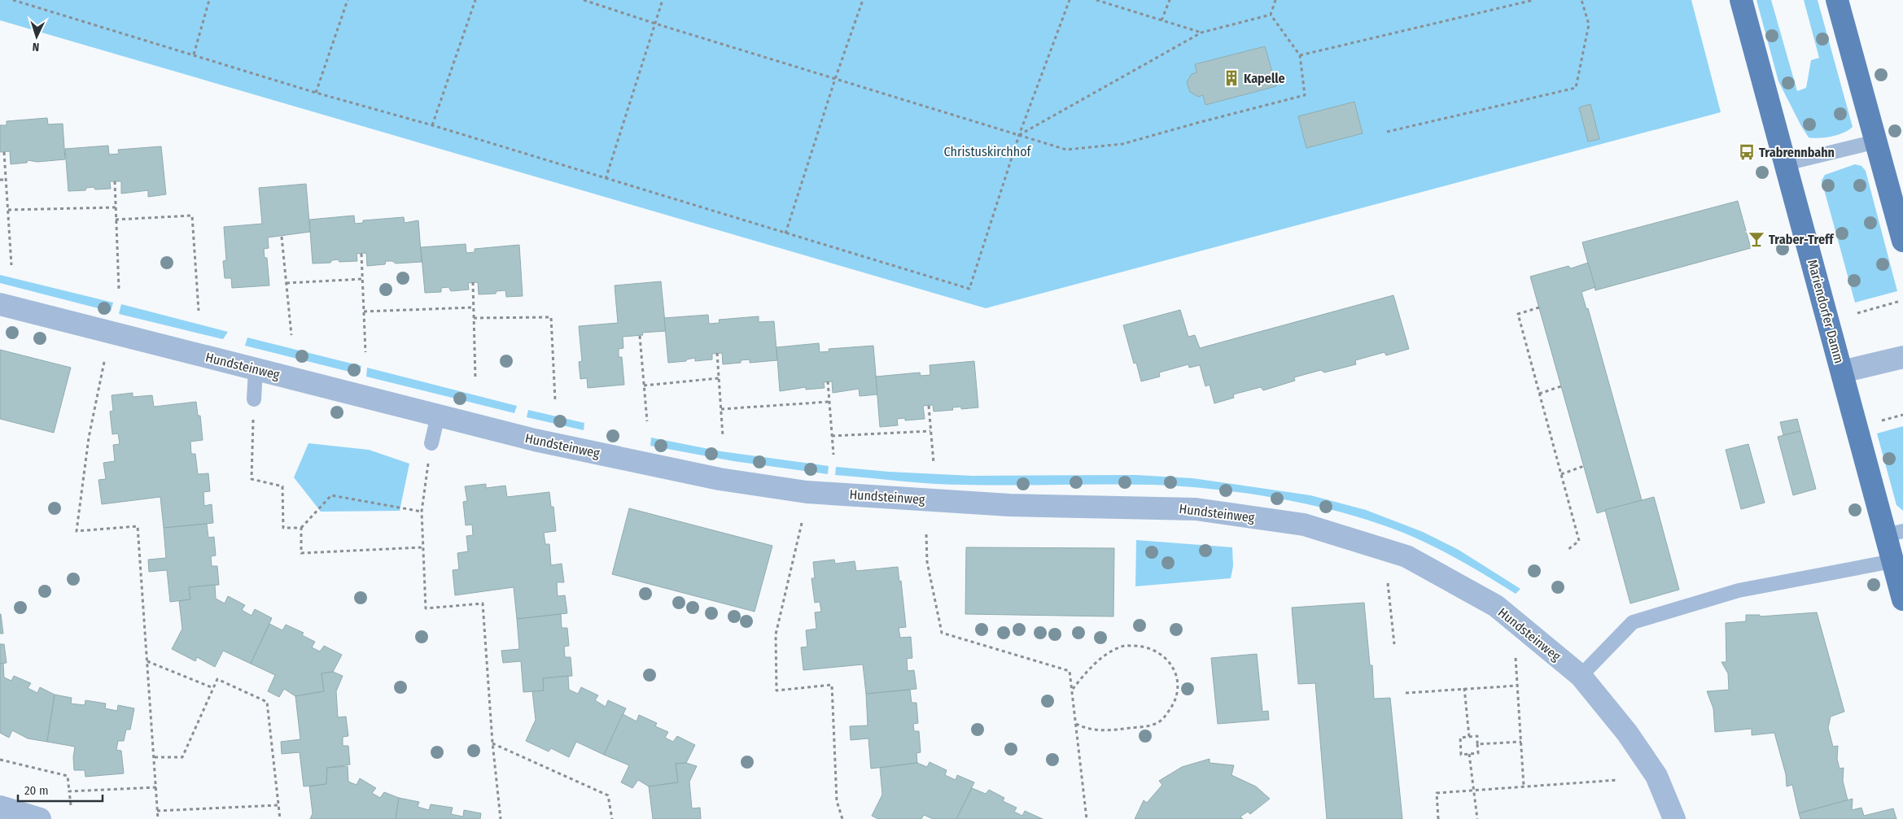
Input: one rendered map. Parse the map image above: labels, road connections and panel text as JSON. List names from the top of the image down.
{
  "streets": {
    "main road": ["Mariendorfer Damm"],
    "street": ["Hundsteinweg"]
  },
  "parks": ["Christuskirchhof"],
  "places": {
    "building": ["Kapelle"],
    "bus stop": ["Trabrennbahn"],
    "bar": ["Traber-Treff"]
  },
  "scale_bar": "20 m",
  "north": "bottom"
}
